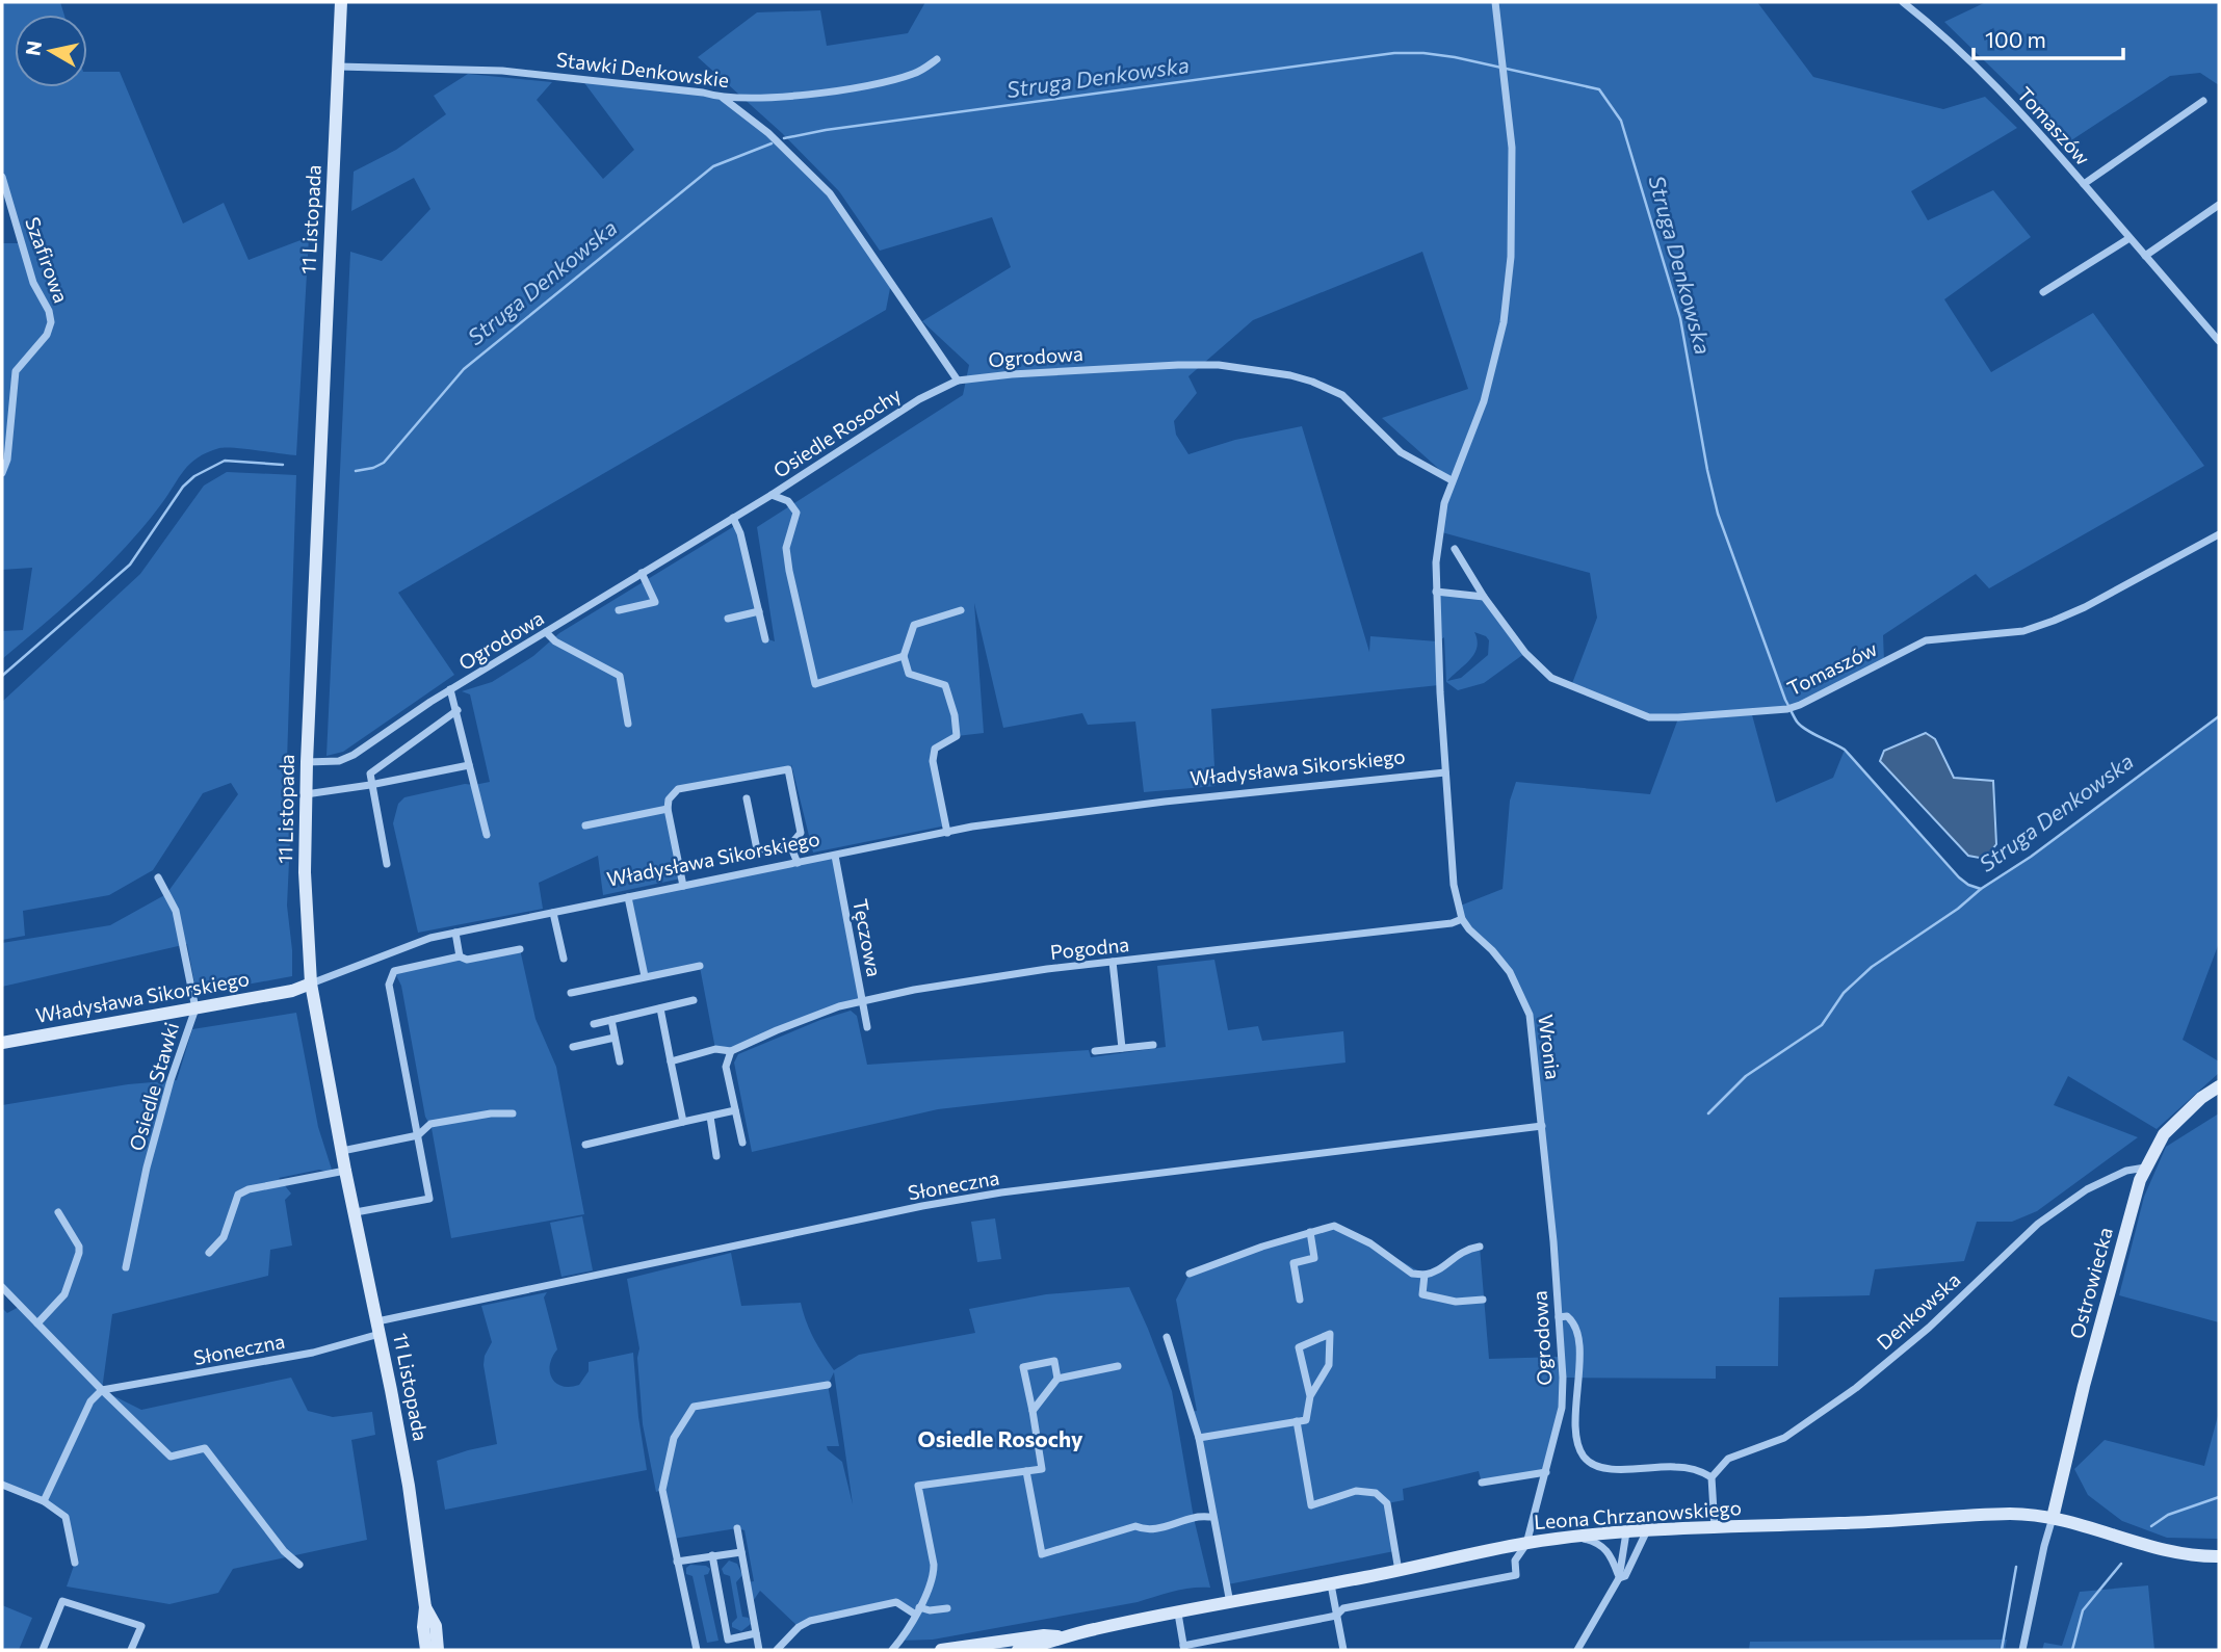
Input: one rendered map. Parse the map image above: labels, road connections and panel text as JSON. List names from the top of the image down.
{
  "streets": {
    "street": [
      "Stawki Denkowskie",
      "Tomaszów",
      "11 Listopada",
      "Szafirowa",
      "Ogrodowa",
      "Osiedle Rosochy",
      "Władysława Sikorskiego",
      "Tęczowa",
      "Pogodna",
      "Wronia",
      "Osiedle Stawki",
      "Słoneczna",
      "Ostrowiecka",
      "Denkowska",
      "Leona Chrzanowskiego"
    ]
  },
  "crossings": [
    ["Stawki Denkowskie", "11 Listopada"],
    ["11 Listopada", "Ogrodowa"],
    ["11 Listopada", "Władysława Sikorskiego"],
    ["11 Listopada", "Słoneczna"],
    ["Ogrodowa", "Osiedle Rosochy"],
    ["Ogrodowa", "Wronia"],
    ["Ogrodowa", "Słoneczna"],
    ["Ogrodowa", "Leona Chrzanowskiego"],
    ["Władysława Sikorskiego", "Tęczowa"],
    ["Władysława Sikorskiego", "Wronia"],
    ["Władysława Sikorskiego", "Osiedle Stawki"],
    ["Tęczowa", "Pogodna"],
    ["Pogodna", "Wronia"],
    ["Wronia", "Słoneczna"],
    ["Ostrowiecka", "Denkowska"],
    ["Ostrowiecka", "Leona Chrzanowskiego"]
  ],
  "districts": ["Osiedle Rosochy"],
  "water": ["Struga Denkowska"],
  "scale_bar": "100 m",
  "north": "left"
}
